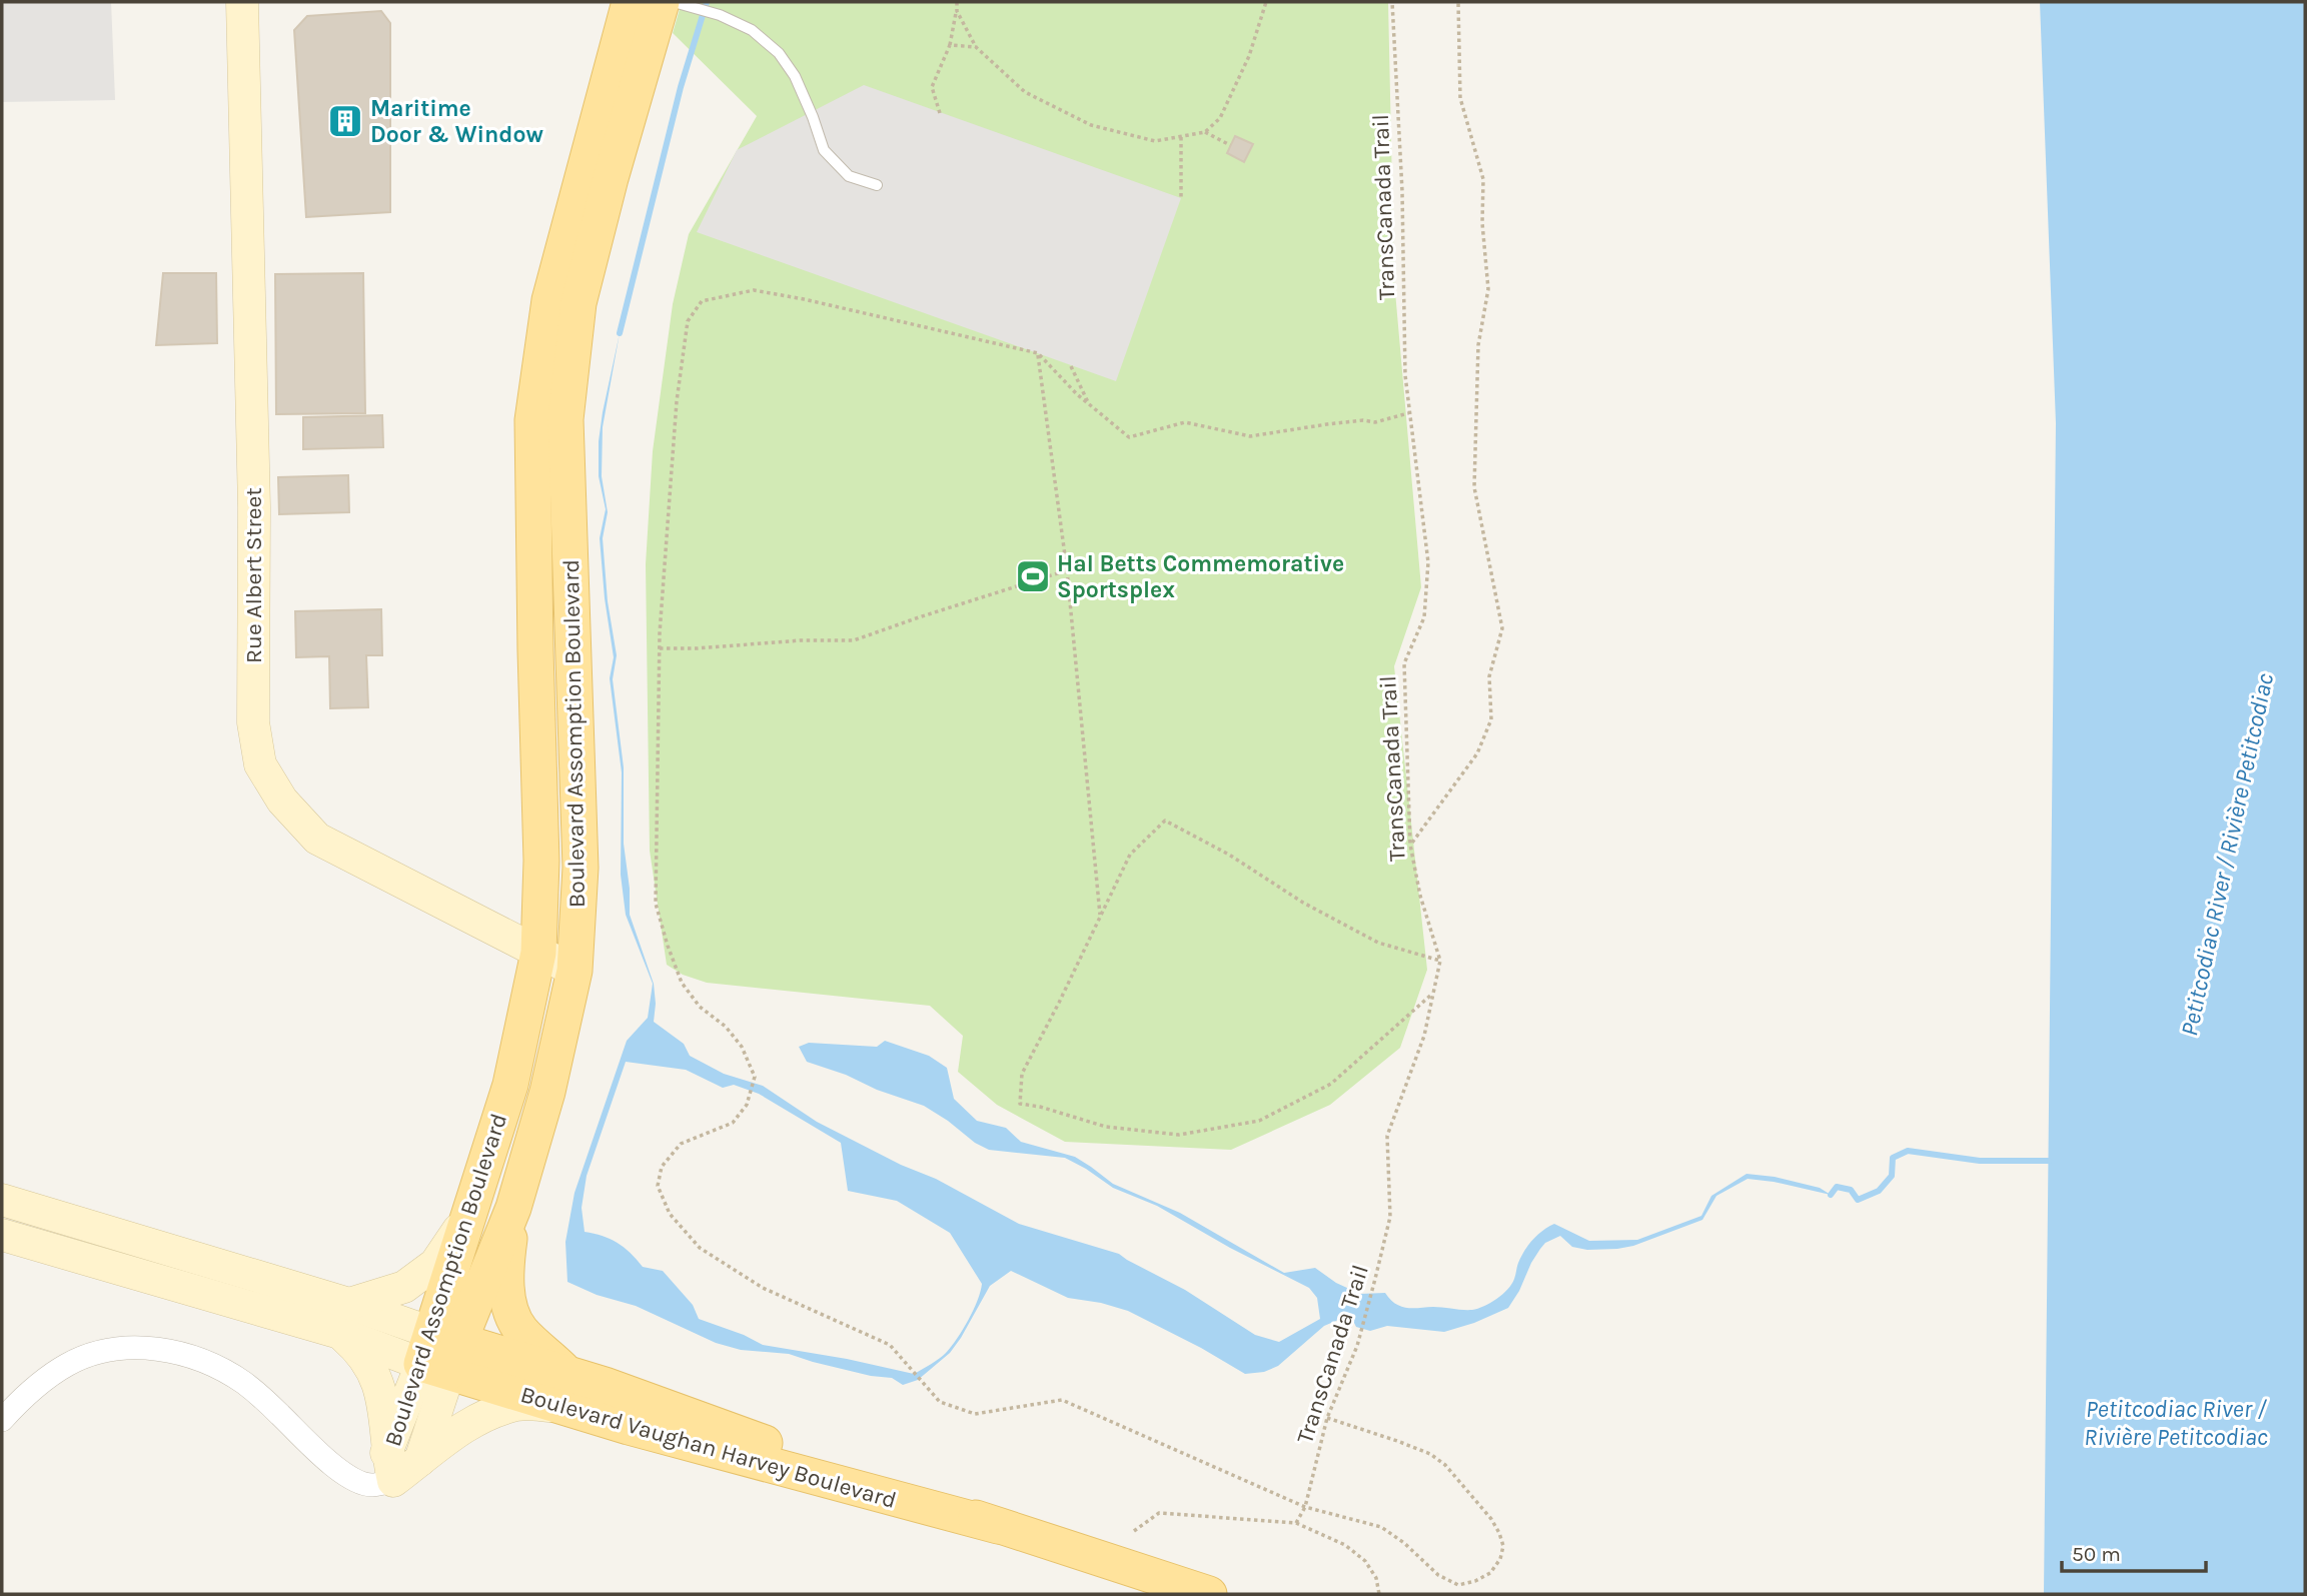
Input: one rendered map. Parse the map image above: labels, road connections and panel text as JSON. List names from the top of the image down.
{
  "streets": {
    "main road": ["Boulevard Assomption Boulevard", "Boulevard Vaughan Harvey Boulevard"],
    "street": ["Rue Albert Street"],
    "path": ["TransCanada Trail"]
  },
  "crossings": [
    ["Rue Albert Street", "Boulevard Assomption Boulevard"],
    ["Boulevard Assomption Boulevard", "Boulevard Vaughan Harvey Boulevard"]
  ],
  "water": ["Petitcodiac River / Rivière Petitcodiac"],
  "places": {
    "building": ["Maritime Door & Window"],
    "sports": ["Hal Betts Commemorative Sportsplex"]
  },
  "scale_bar": "50 m"
}
